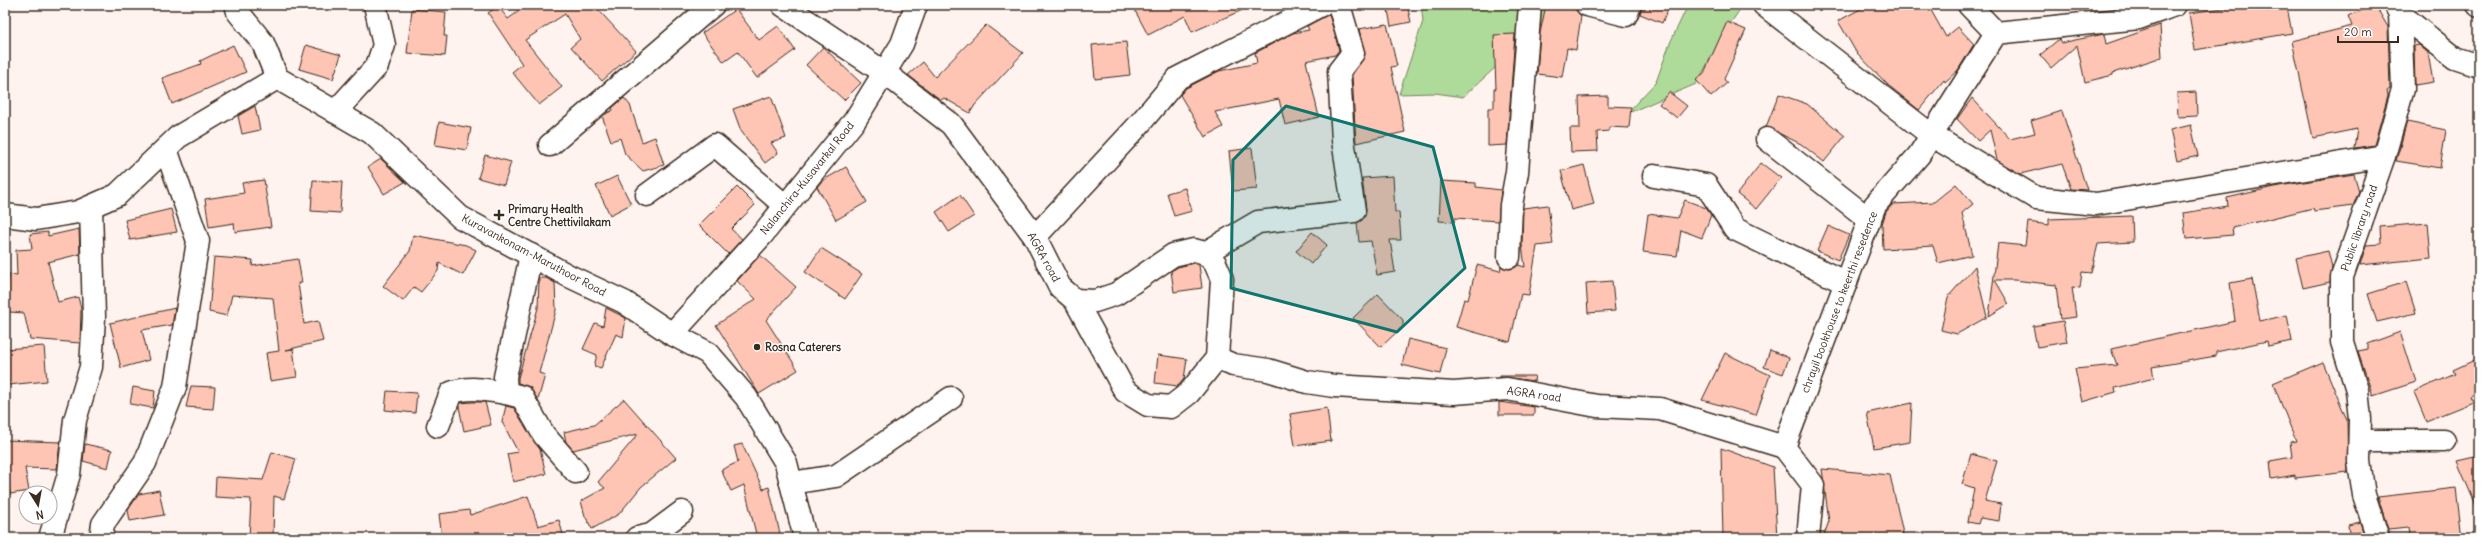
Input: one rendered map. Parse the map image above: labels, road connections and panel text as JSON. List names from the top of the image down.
{
  "streets": {
    "street": [
      "Nalanchira-Kusavarkal Road",
      "Public library road",
      "Kuravankonam-Maruthoor Road",
      "AGRA road",
      "chrayil bookhouse to keerthi resedence"
    ]
  },
  "crossings": [
    ["Nalanchira-Kusavarkal Road", "Kuravankonam-Maruthoor Road"],
    ["Nalanchira-Kusavarkal Road", "AGRA road"],
    ["AGRA road", "chrayil bookhouse to keerthi resedence"]
  ],
  "places": {
    "health": ["Primary Health Centre Chettivilakam"],
    "other": ["Rosna Caterers"]
  },
  "scale_bar": "20 m",
  "north": "bottom"
}
